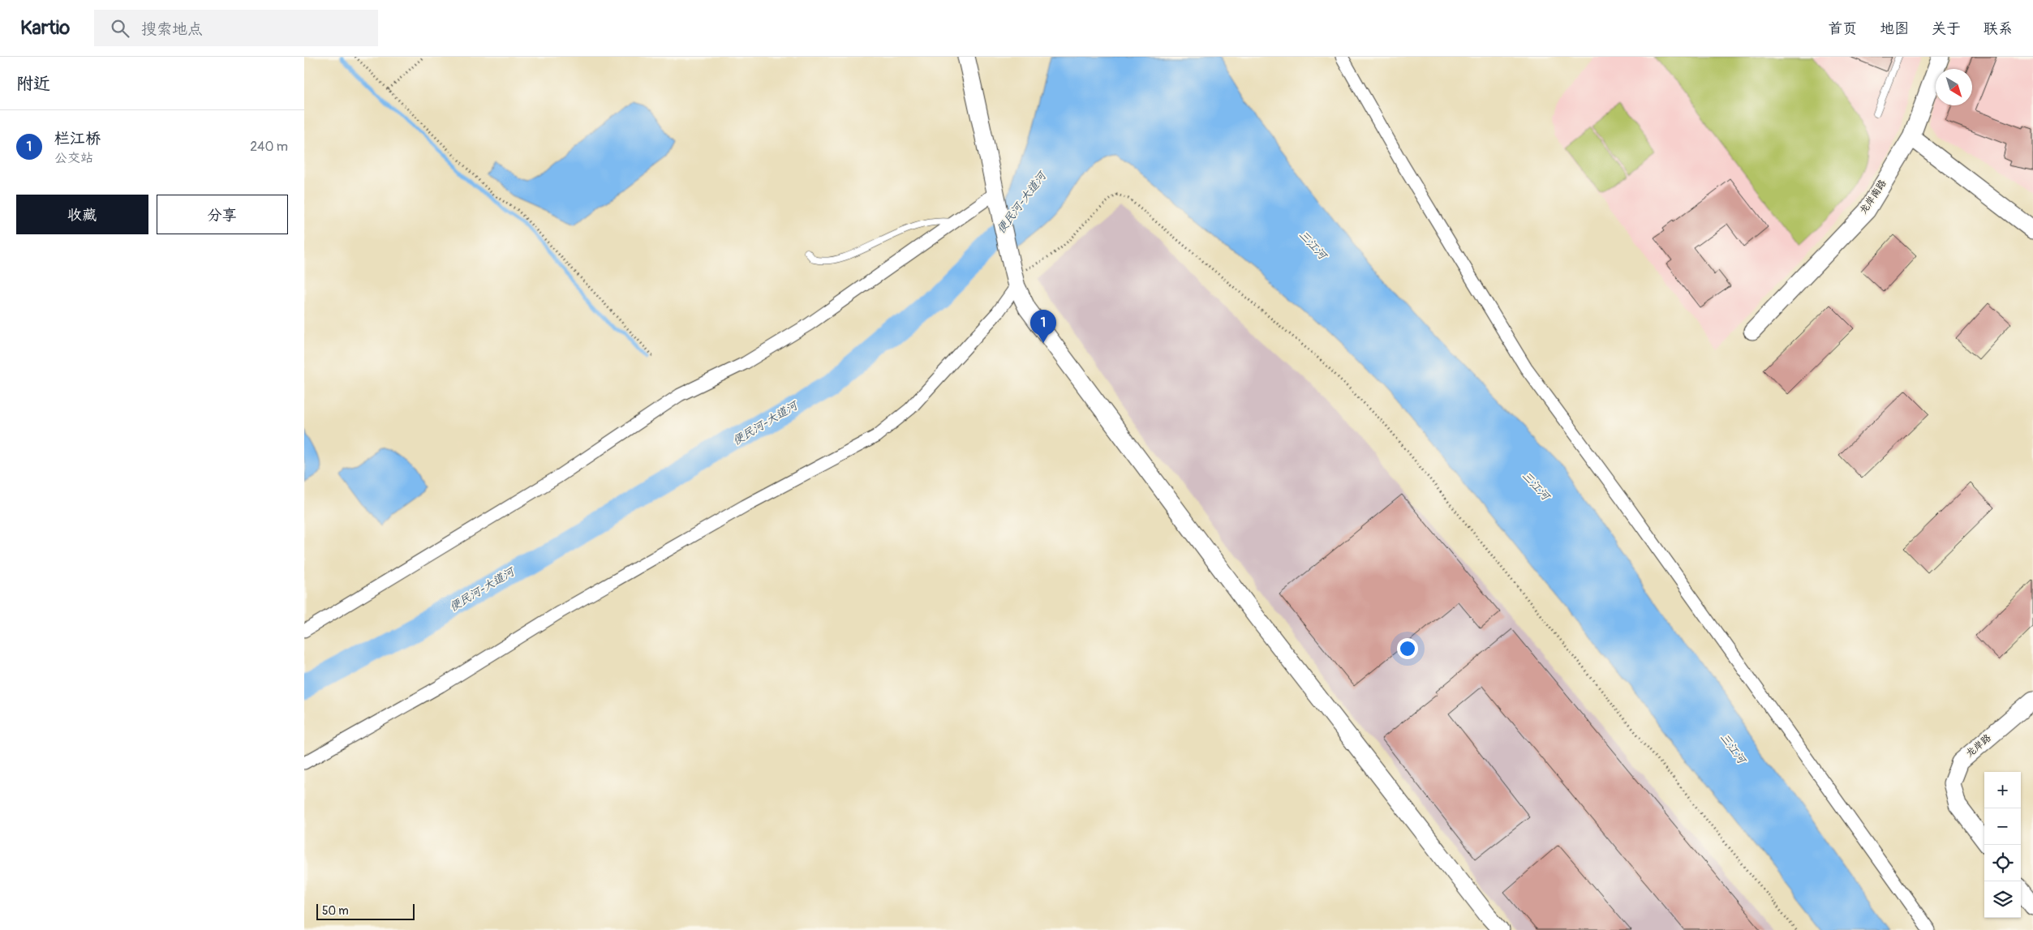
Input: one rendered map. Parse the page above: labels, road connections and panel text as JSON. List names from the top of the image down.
{
  "streets": {
    "street": ["龙岸南路", "龙岸路"]
  },
  "water": ["便民河-大道河", "三江河"],
  "scale_bar": "50 m",
  "north": "bottom right",
  "page": {
    "header": "Kartio",
    "search": "搜索地点",
    "nav": [
      "首页",
      "地图",
      "关于",
      "联系"
    ],
    "heading": "附近",
    "list": [
      {
        "mark": "1",
        "name": "栏江桥",
        "note": "公交站",
        "value": "240 m"
      }
    ],
    "buttons": ["收藏", "分享"],
    "pins": "1",
    "map_buttons": ["+", "−"],
    "scale": "50 m"
  }
}
